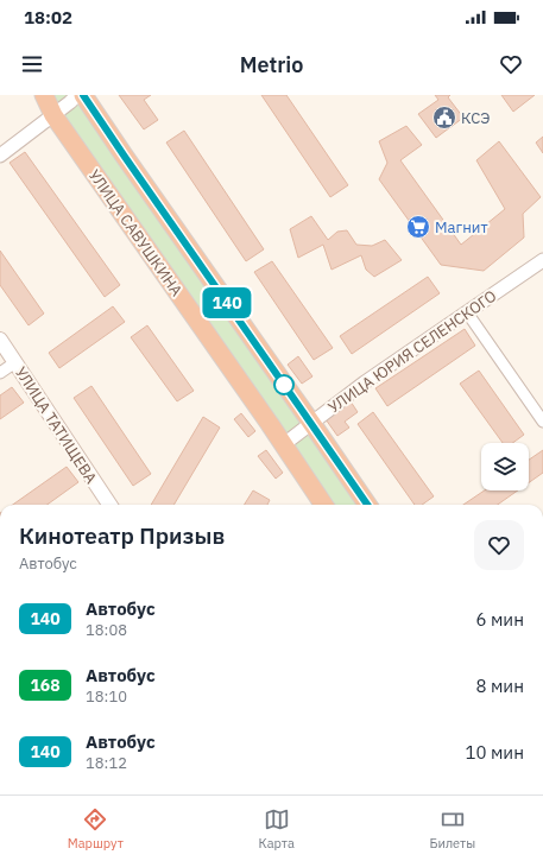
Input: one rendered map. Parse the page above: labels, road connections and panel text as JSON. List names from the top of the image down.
{
  "streets": {
    "highway": ["УЛИЦА САВУШКИНА"],
    "main road": ["УЛИЦА ТАТИЩЕВА"],
    "street": ["УЛИЦА ЮРИЯ СЕЛЕНСКОГО"]
  },
  "crossings": [
    ["УЛИЦА САВУШКИНА", "УЛИЦА ЮРИЯ СЕЛЕНСКОГО"]
  ],
  "places": {
    "public building": ["КСЭ"],
    "supermarket": ["Магнит"]
  },
  "lines": ["bus line 140"],
  "page": {
    "status": "18:02",
    "header": "Metrio",
    "on_map": "140",
    "heading": ["Кинотеатр Призыв", "Автобус"],
    "list": [
      {
        "mark": "140",
        "name": "Автобус",
        "note": "18:08",
        "value": "6 мин"
      },
      {
        "mark": "168",
        "name": "Автобус",
        "note": "18:10",
        "value": "8 мин"
      },
      {
        "mark": "140",
        "name": "Автобус",
        "note": "18:12",
        "value": "10 мин"
      }
    ],
    "tabs": ["Маршрут", "Карта", "Билеты"]
  }
}
